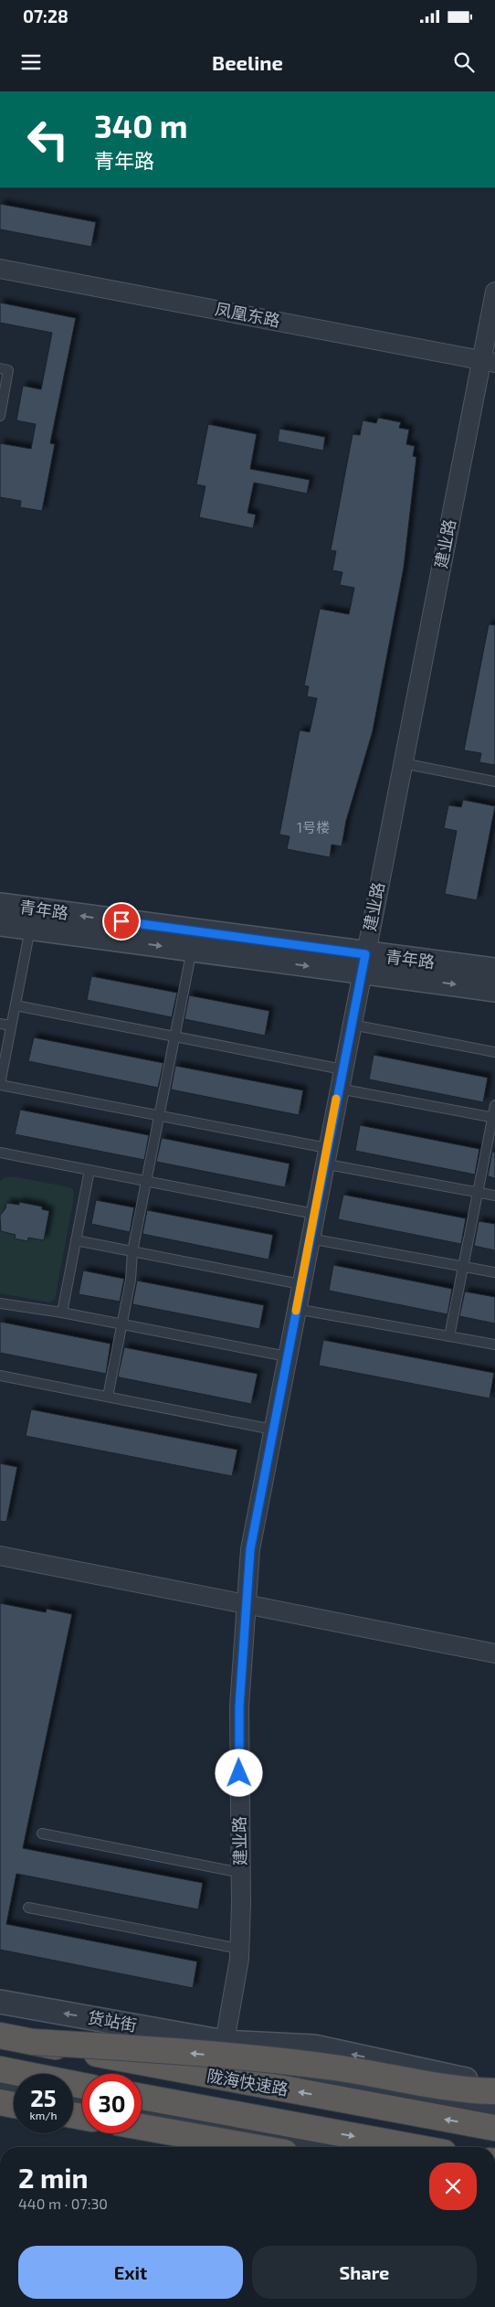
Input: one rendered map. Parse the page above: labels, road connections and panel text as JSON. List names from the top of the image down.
{
  "streets": {
    "highway": ["陇海快速路"],
    "street": [
      "凤凰东路",
      "建业路",
      "青年路",
      "货站街"
    ]
  },
  "crossings": [
    ["凤凰东路", "建业路"],
    ["建业路", "青年路"],
    ["建业路", "货站街"]
  ],
  "house_numbers": ["1号楼"],
  "page": {
    "status": "07:28",
    "header": "Beeline",
    "turn": ["340 m", "青年路"],
    "speed": "25 km/h",
    "limit": "30",
    "heading": ["2 min", "440 m · 07:30"],
    "buttons": ["Exit", "Share"]
  }
}
